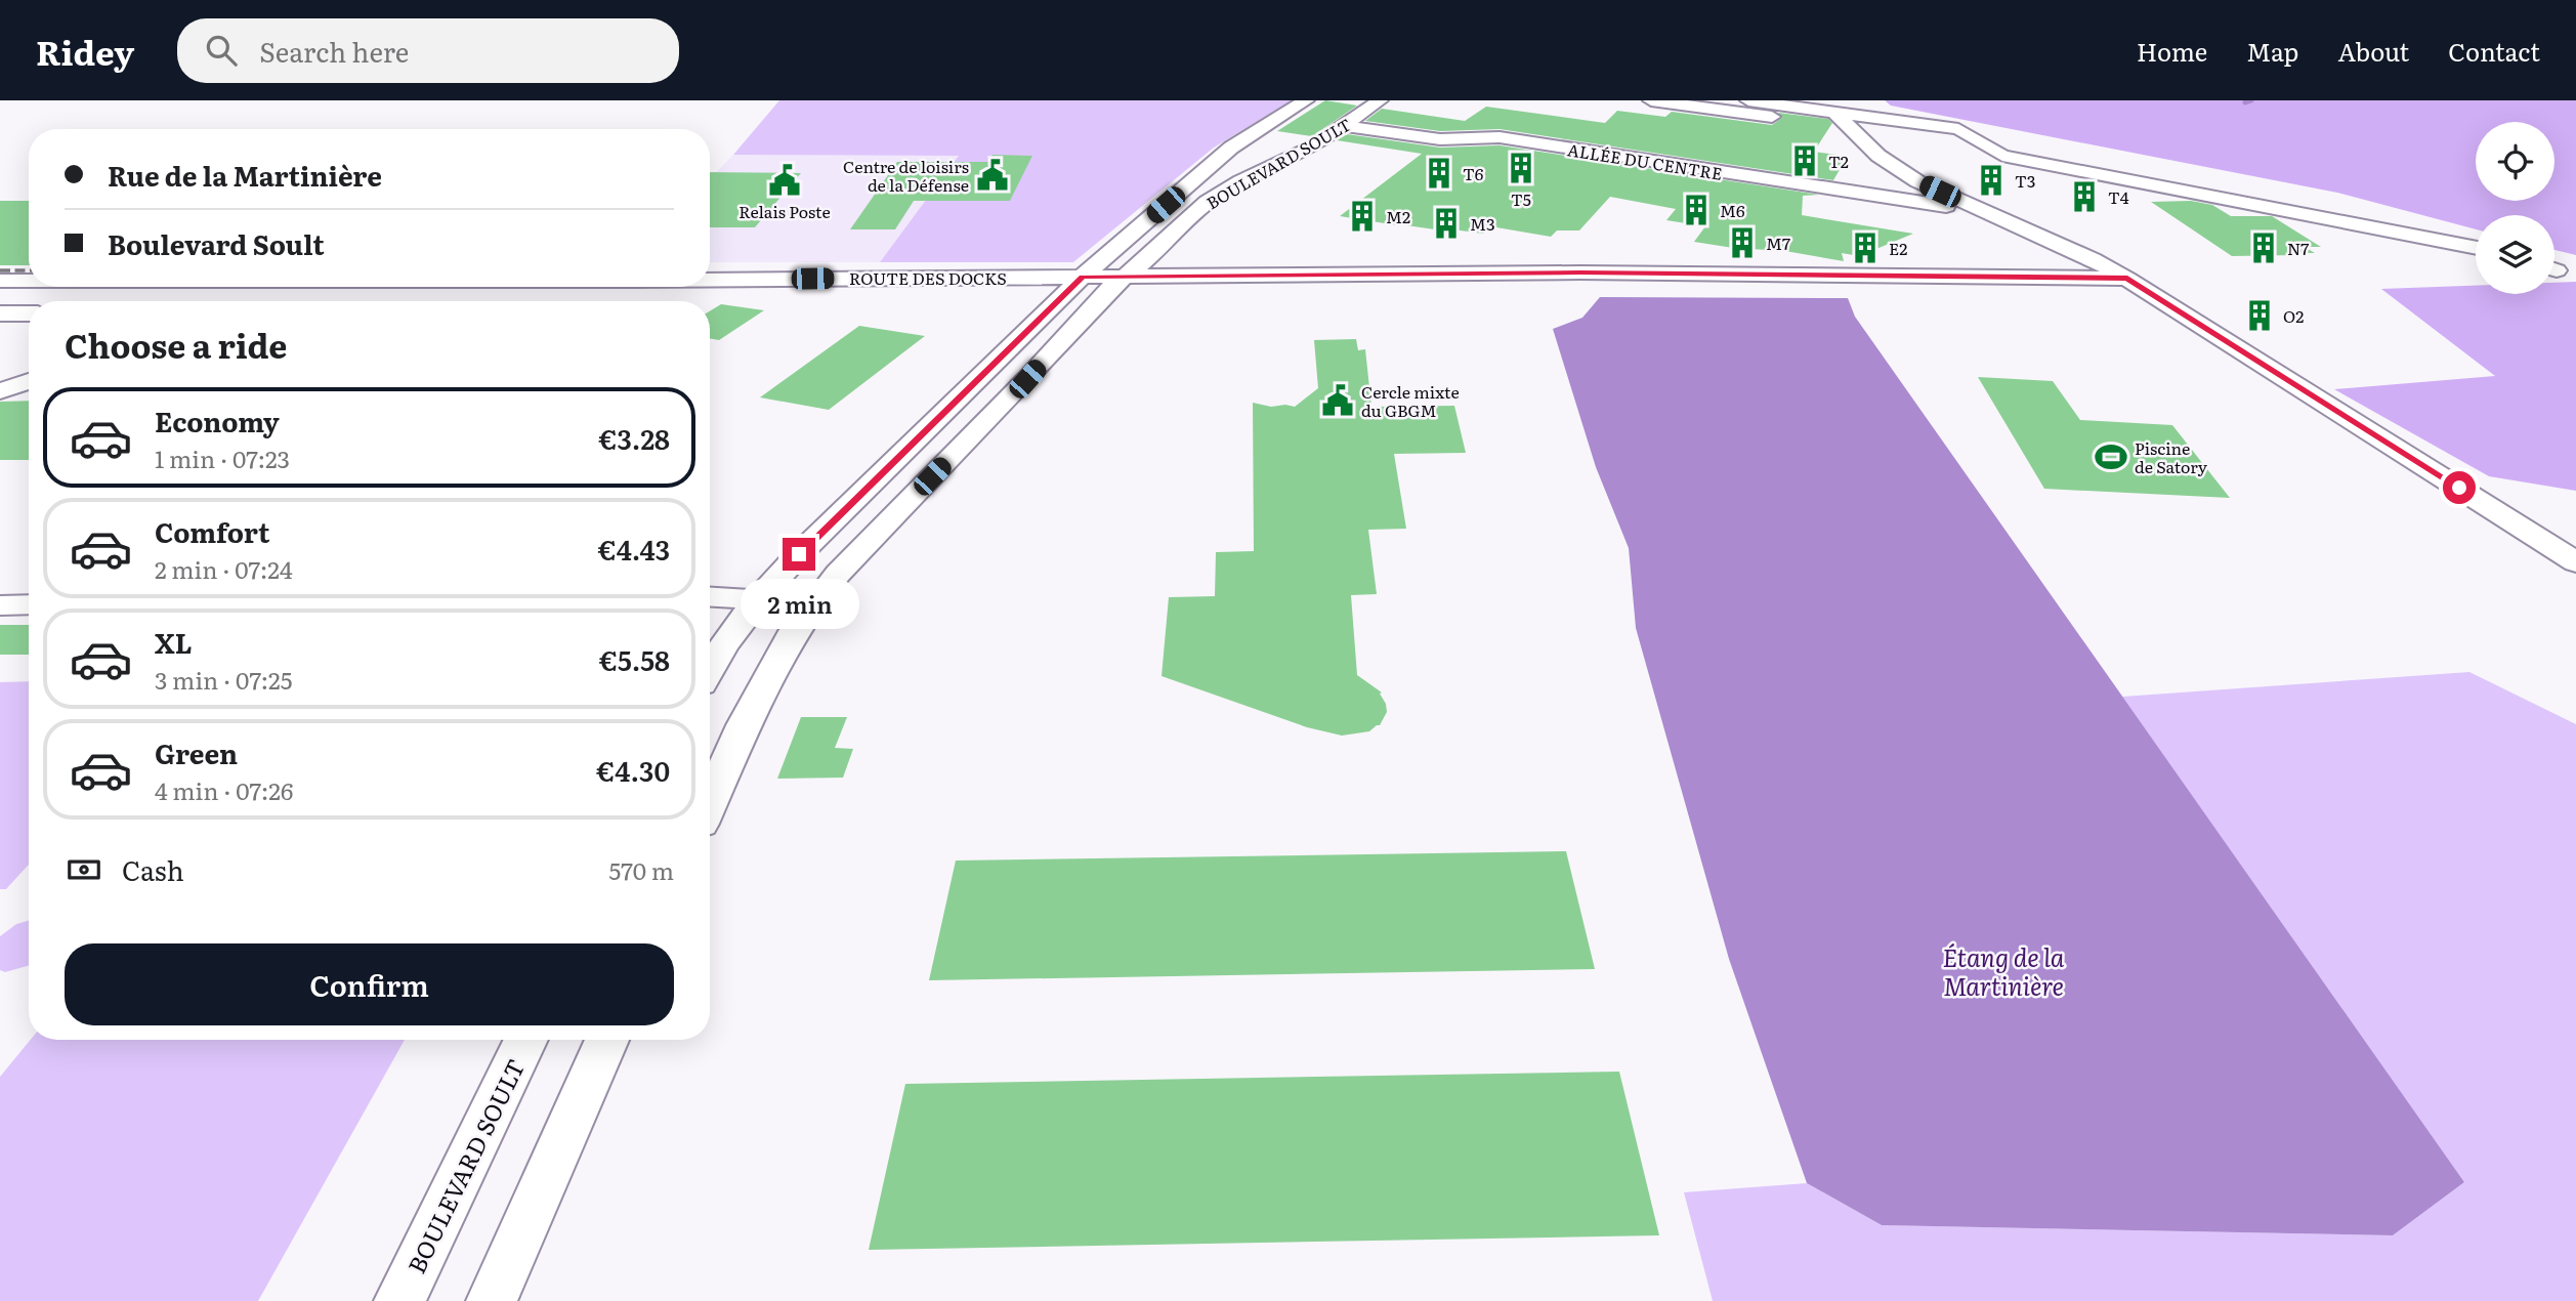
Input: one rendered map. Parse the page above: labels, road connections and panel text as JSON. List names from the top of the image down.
{
  "streets": {
    "street": ["ALLÉE DU CENTRE", "BOULEVARD SOULT", "ROUTE DES DOCKS"]
  },
  "crossings": [
    ["ALLÉE DU CENTRE", "BOULEVARD SOULT"],
    ["BOULEVARD SOULT", "ROUTE DES DOCKS"]
  ],
  "water": ["Étang de la Martinière"],
  "places": {
    "building": [
      "T2",
      "T5",
      "T6",
      "T3",
      "T4",
      "M6",
      "M2",
      "M3",
      "M7",
      "E2",
      "N7",
      "O2"
    ],
    "public building": ["Centre de loisirs de la Défense", "Relais Poste", "Cercle mixte du GBGM"],
    "sports": ["Piscine de Satory"]
  },
  "page": {
    "header": "Ridey",
    "search": "Search here",
    "nav": [
      "Home",
      "Map",
      "About",
      "Contact"
    ],
    "banner": ["Rue de la Martinière", "Boulevard Soult"],
    "heading": "Choose a ride",
    "list": [
      {
        "name": "Economy",
        "note": "1 min · 07:23",
        "value": "€3.28"
      },
      {
        "name": "Comfort",
        "note": "2 min · 07:24",
        "value": "€4.43"
      },
      {
        "name": "XL",
        "note": "3 min · 07:25",
        "value": "€5.58"
      },
      {
        "name": "Green",
        "note": "4 min · 07:26",
        "value": "€4.30"
      }
    ],
    "bubble": "2 min",
    "pay": ["Cash", "570 m"],
    "buttons": "Confirm"
  }
}
